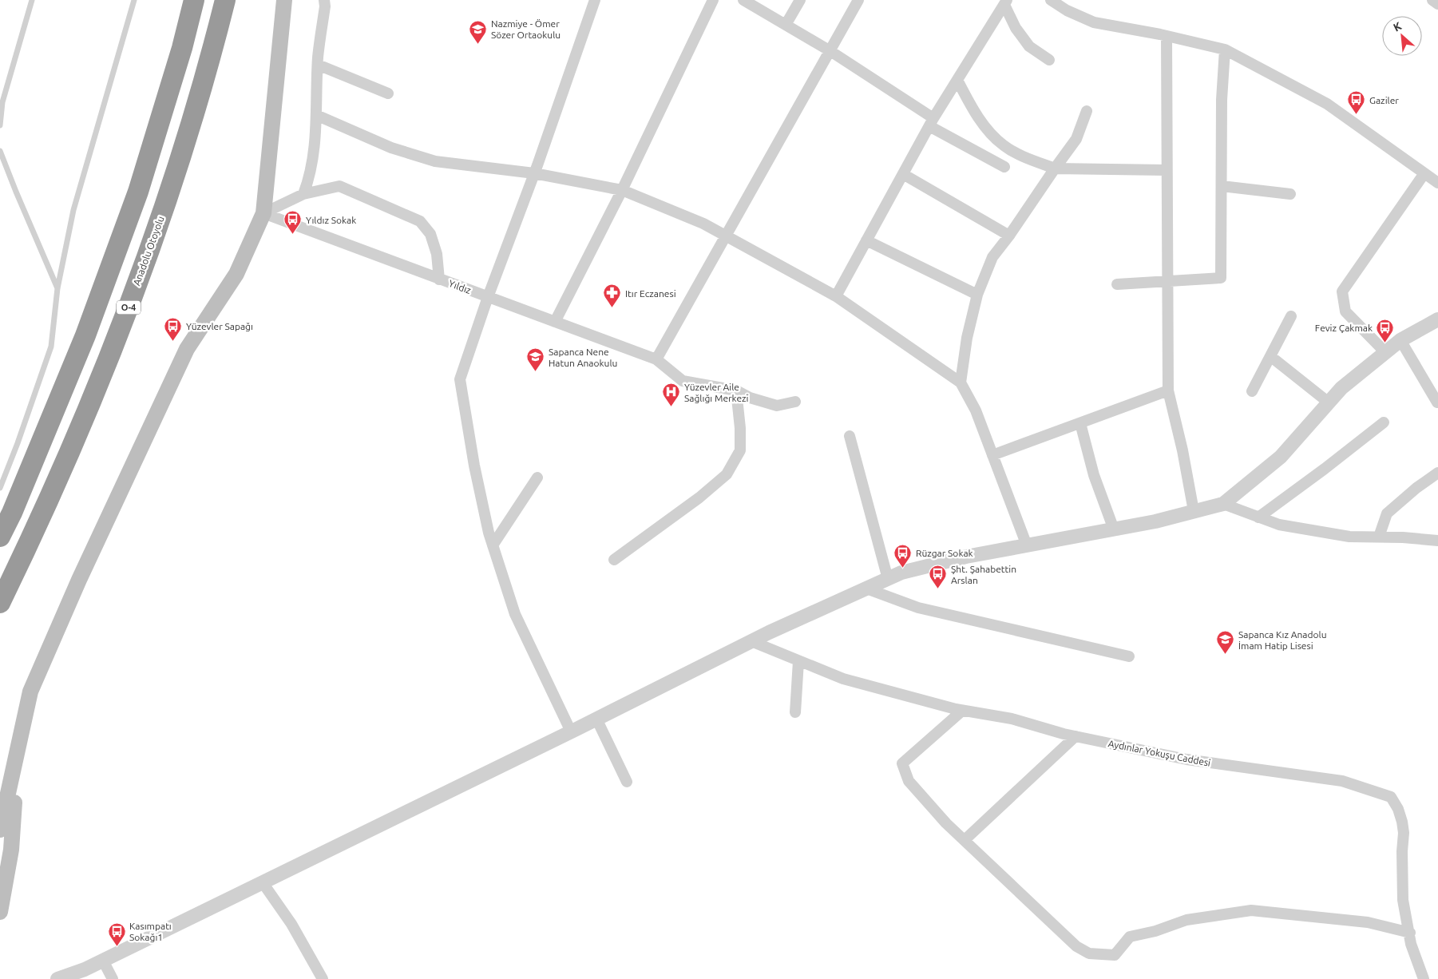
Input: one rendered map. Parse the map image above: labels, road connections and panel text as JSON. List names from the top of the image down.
{
  "streets": {
    "highway": ["Anadolu Otoyolu", "O-4"],
    "street": ["Yıldız", "Aydınlar Yokuşu Caddesi"]
  },
  "places": {
    "school or university": ["Nazmiye - Ömer Sözer Ortaokulu", "Sapanca Nene Hatun Anaokulu", "Sapanca Kız Anadolu İmam Hatip Lisesi"],
    "bus stop": [
      "Gaziler",
      "Yıldız Sokak",
      "Yüzevler Sapağı",
      "Feviz Çakmak",
      "Rüzgar Sokak",
      "Şht. Şahabettin Arslan",
      "Kasımpatı Sokağı1"
    ],
    "pharmacy": ["Itır Eczanesi"],
    "hospital": ["Yüzevler Aile Sağlığı Merkezi"]
  },
  "north": "top left"
}
